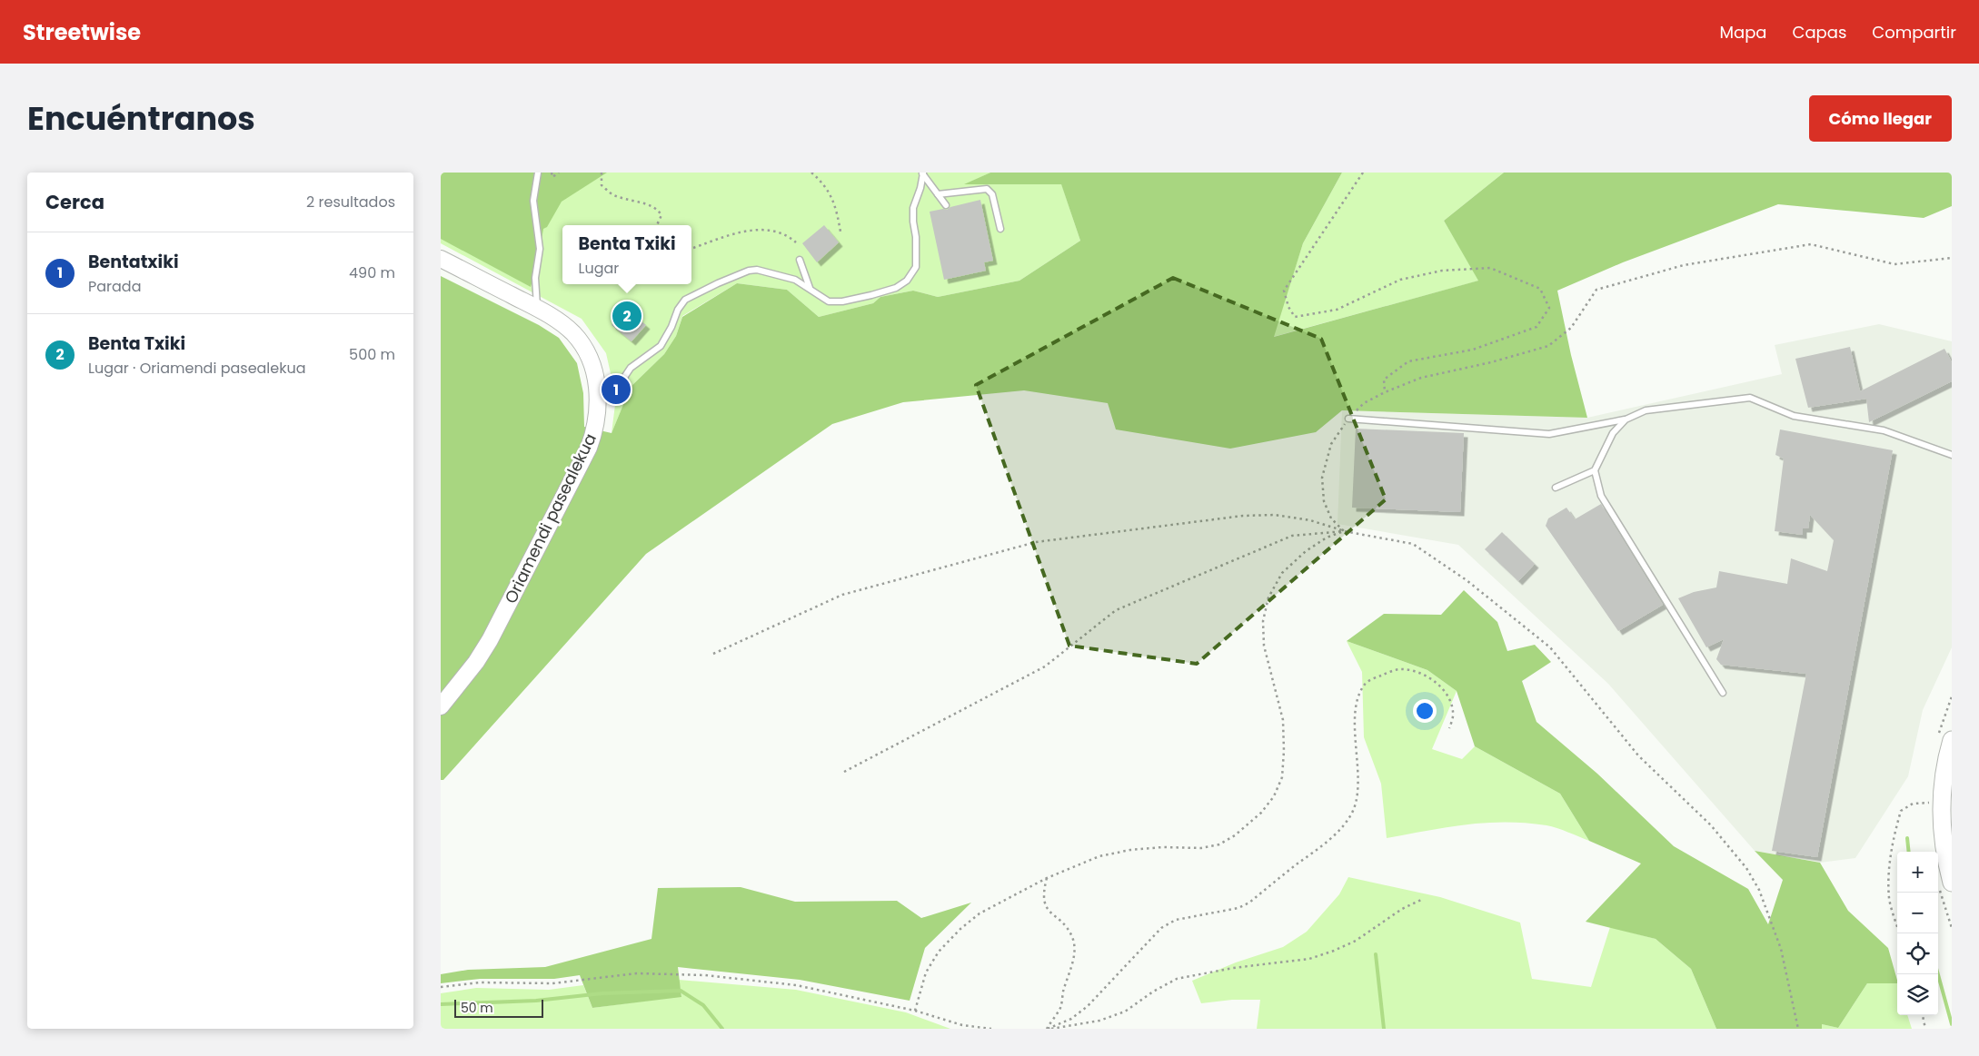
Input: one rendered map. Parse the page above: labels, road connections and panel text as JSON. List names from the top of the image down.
{
  "streets": {
    "main road": ["Oriamendi pasealekua"]
  },
  "scale_bar": "50 m",
  "page": {
    "header": "Streetwise",
    "nav": ["Mapa", "Capas", "Compartir"],
    "title": "Encuéntranos",
    "buttons": "Cómo llegar",
    "heading": ["Cerca", "2 resultados"],
    "popup": ["Benta Txiki", "Lugar"],
    "list": [
      {
        "mark": "1",
        "name": "Bentatxiki",
        "note": "Parada",
        "value": "490 m"
      },
      {
        "mark": "2",
        "name": "Benta Txiki",
        "note": "Lugar · Oriamendi pasealekua",
        "value": "500 m"
      }
    ],
    "pins": ["2", "1"],
    "map_buttons": ["+", "−"],
    "scale": "50 m"
  }
}
